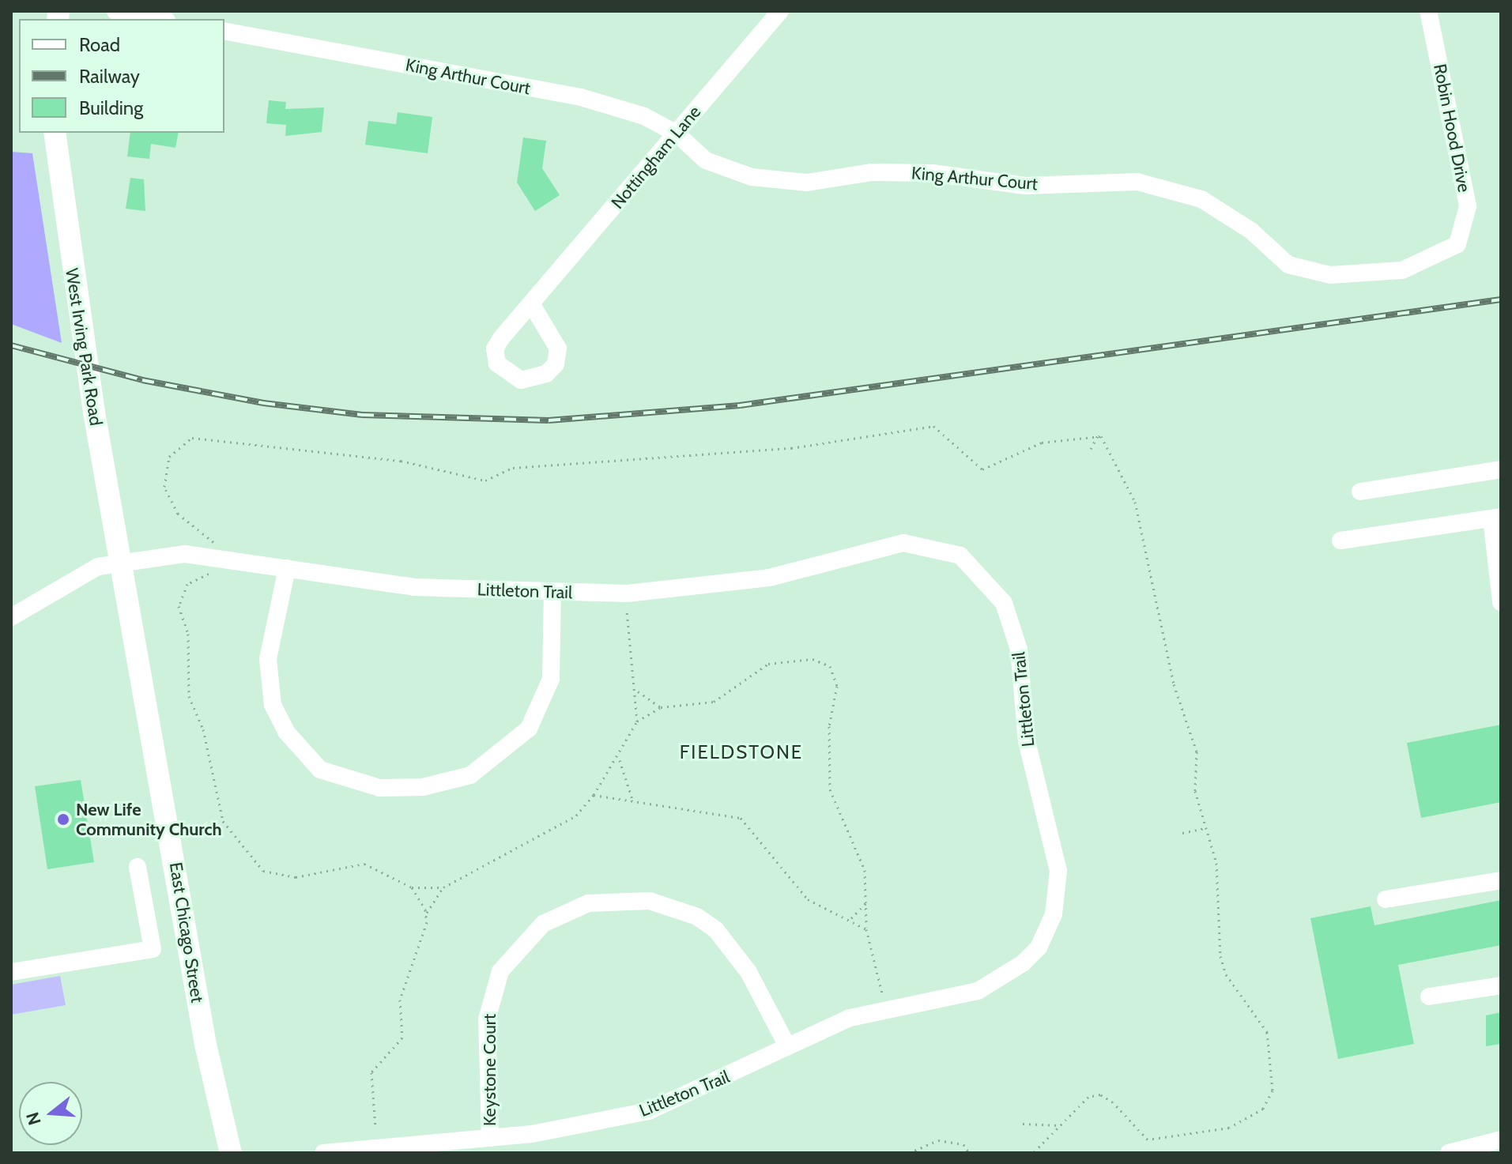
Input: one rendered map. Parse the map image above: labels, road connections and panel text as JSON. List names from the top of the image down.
{
  "streets": {
    "main road": ["West Irving Park Road", "East Chicago Street"],
    "street": [
      "King Arthur Court",
      "Robin Hood Drive",
      "Nottingham Lane",
      "Littleton Trail",
      "Keystone Court"
    ]
  },
  "crossings": [
    ["King Arthur Court", "Robin Hood Drive"],
    ["King Arthur Court", "Nottingham Lane"],
    ["West Irving Park Road", "Littleton Trail"],
    ["West Irving Park Road", "East Chicago Street"],
    ["Littleton Trail", "East Chicago Street"],
    ["Littleton Trail", "Keystone Court"]
  ],
  "districts": ["FIELDSTONE"],
  "places": ["New Life Community Church"],
  "legend": ["Road", "Railway", "Building"],
  "north": "left"
}
